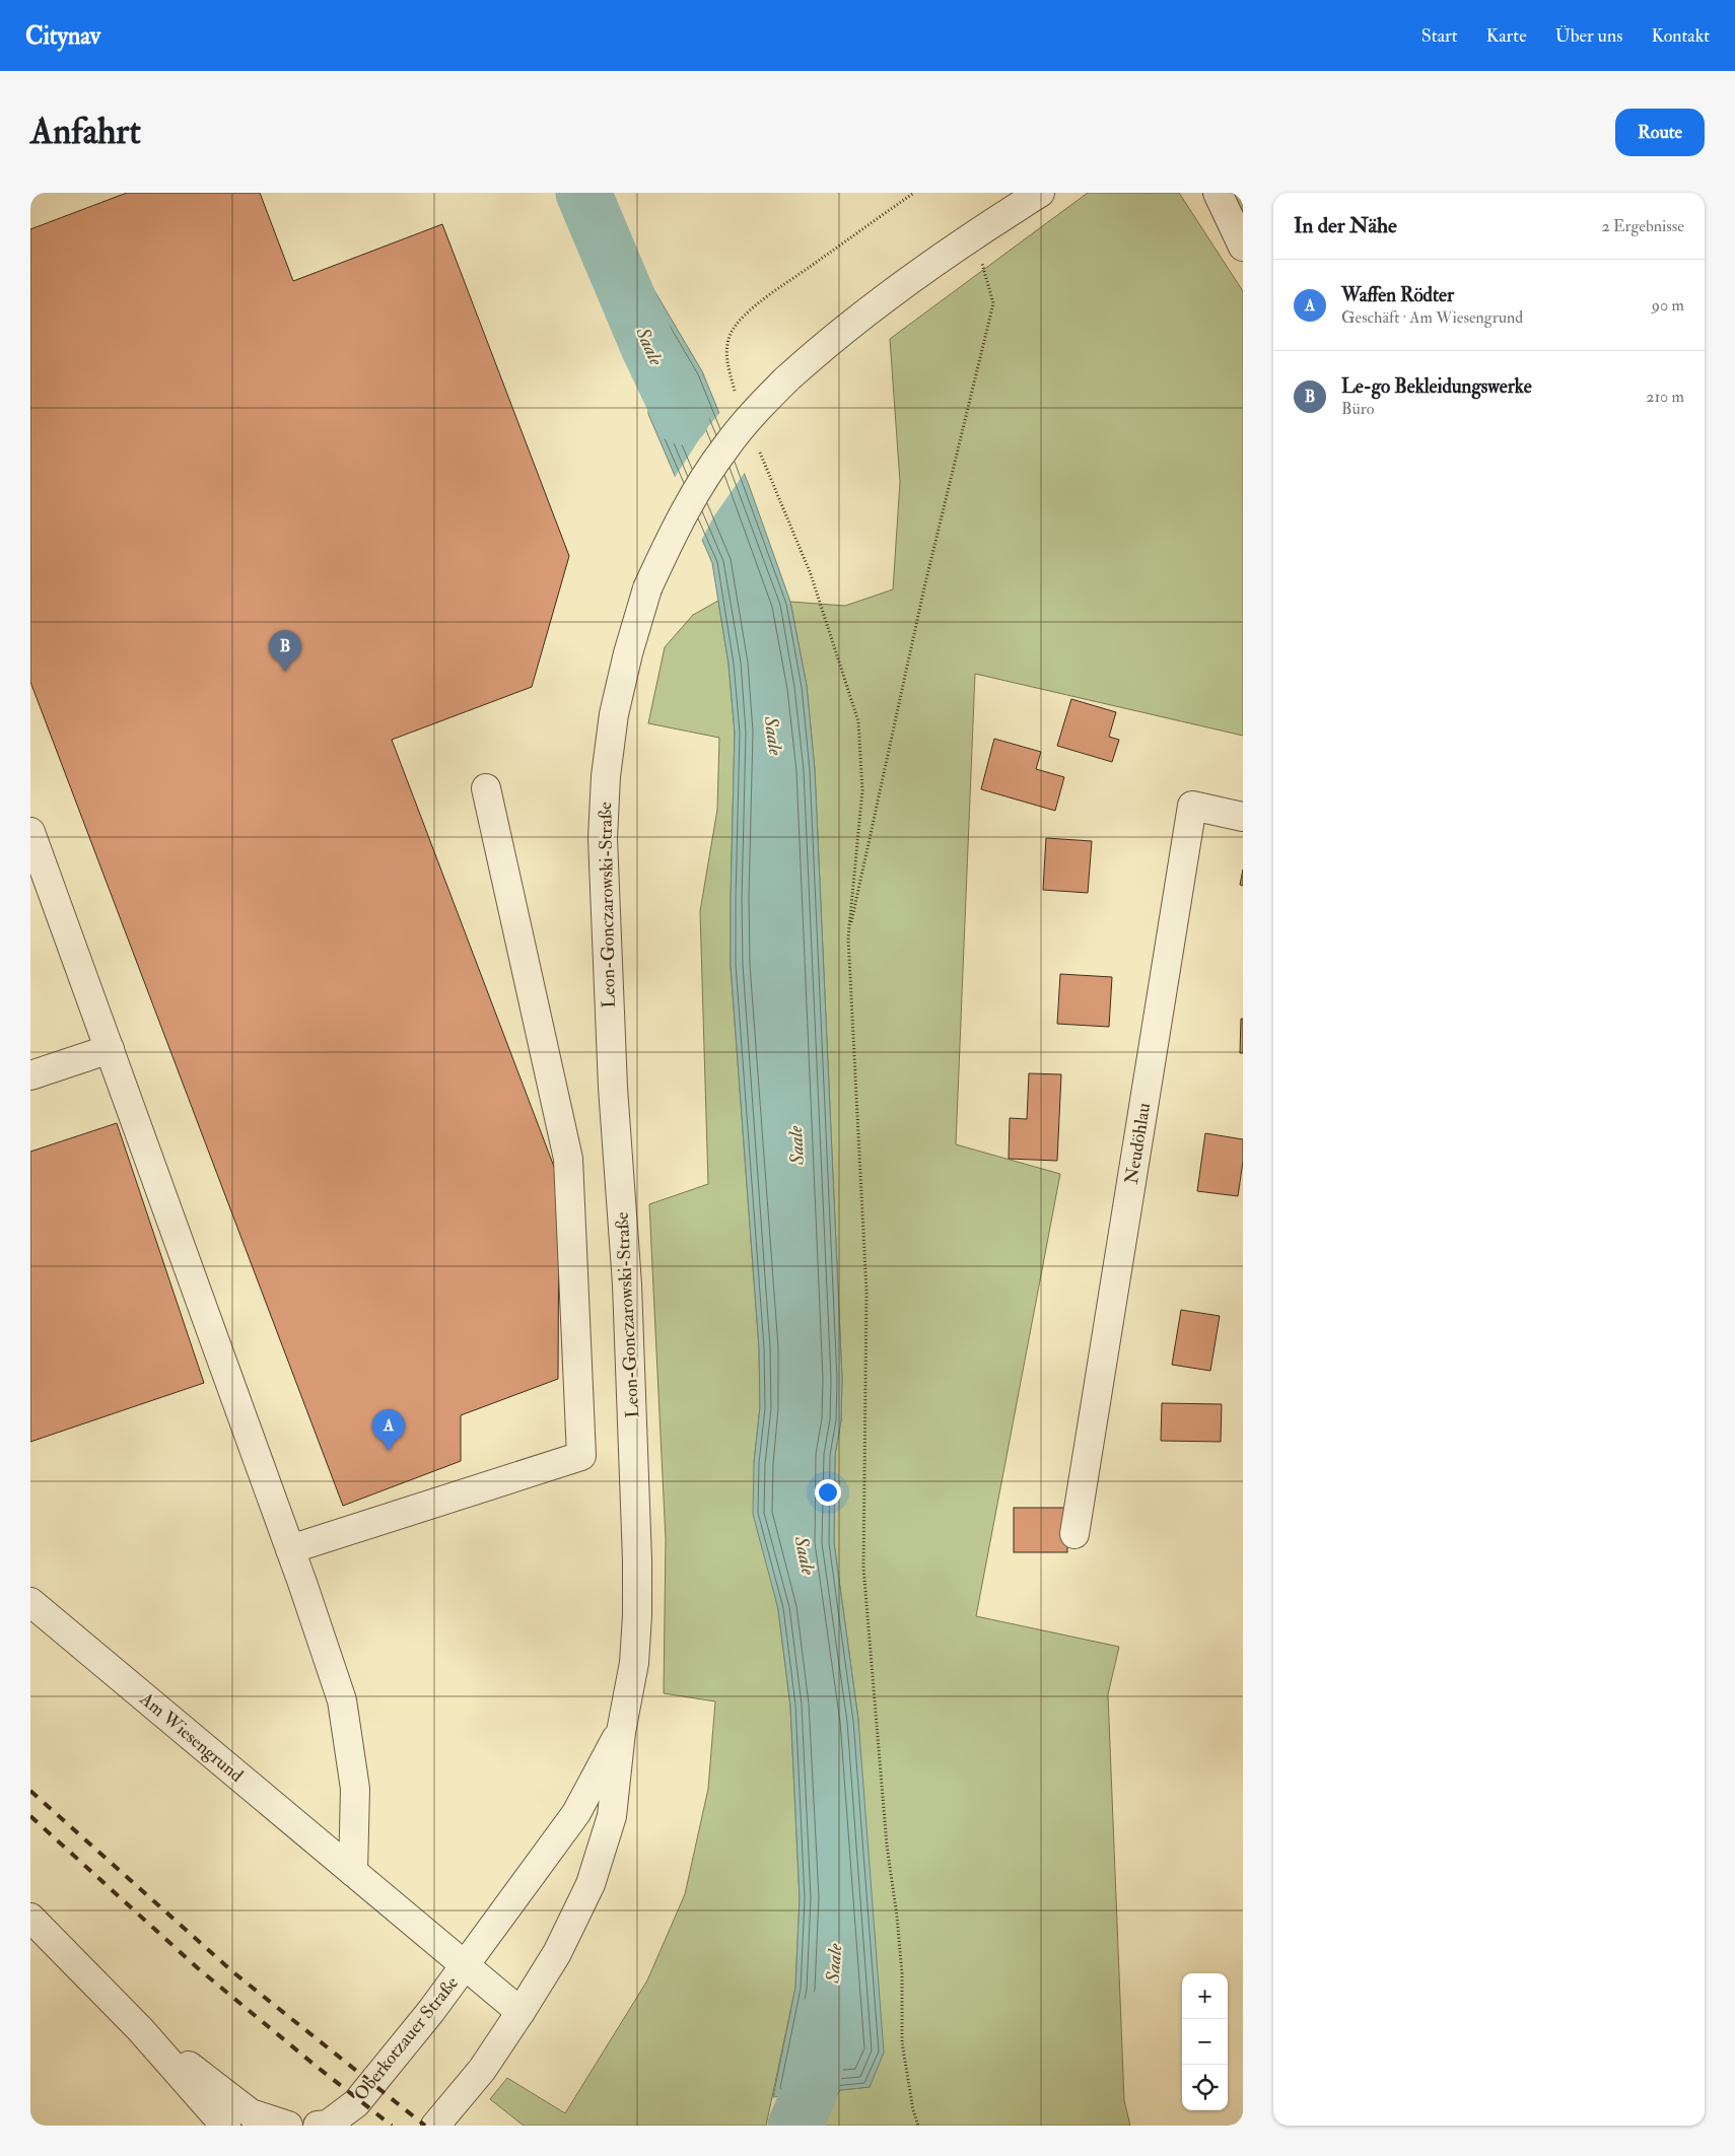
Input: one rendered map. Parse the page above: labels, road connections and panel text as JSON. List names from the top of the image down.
{
  "streets": {
    "street": [
      "Leon-Gonczarowski-Straße",
      "Neudöhlau",
      "Am Wiesengrund",
      "Oberkotzauer Straße"
    ]
  },
  "crossings": [
    ["Leon-Gonczarowski-Straße", "Am Wiesengrund"],
    ["Leon-Gonczarowski-Straße", "Oberkotzauer Straße"],
    ["Am Wiesengrund", "Oberkotzauer Straße"]
  ],
  "water": ["Saale"],
  "page": {
    "header": "Citynav",
    "nav": [
      "Start",
      "Karte",
      "Über uns",
      "Kontakt"
    ],
    "buttons": "Route",
    "title": "Anfahrt",
    "heading": ["In der Nähe", "2 Ergebnisse"],
    "list": [
      {
        "mark": "A",
        "name": "Waffen Rödter",
        "note": "Geschäft · Am Wiesengrund",
        "value": "90 m"
      },
      {
        "mark": "B",
        "name": "Le-go Bekleidungswerke",
        "note": "Büro",
        "value": "210 m"
      }
    ],
    "pins": ["B", "A"],
    "map_buttons": ["+", "−"]
  }
}
